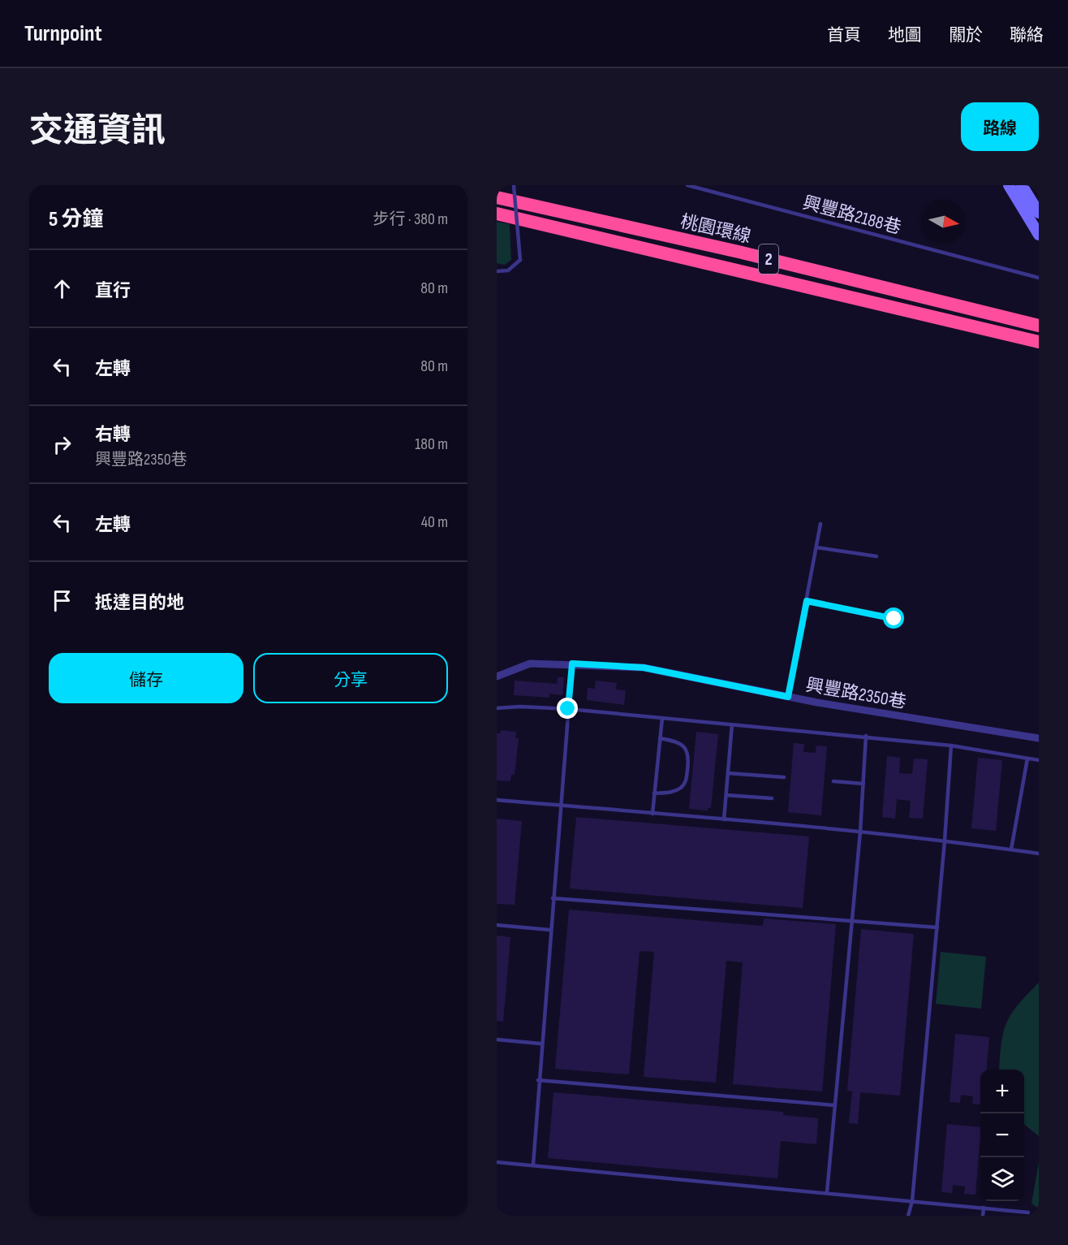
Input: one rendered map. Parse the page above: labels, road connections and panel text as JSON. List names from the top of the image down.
{
  "streets": {
    "highway": ["桃園環線", "2"],
    "street": ["興豐路2350巷"],
    "lane": ["興豐路2188巷"]
  },
  "north": "right",
  "page": {
    "header": "Turnpoint",
    "nav": [
      "首頁",
      "地圖",
      "關於",
      "聯絡"
    ],
    "title": "交通資訊",
    "buttons": [
      "路線",
      ["儲存", "分享"]
    ],
    "heading": ["5 分鐘", "步行 · 380 m"],
    "list": [
      ["直行", "80 m"],
      ["左轉", "80 m"],
      ["右轉", "興豐路2350巷", "180 m"],
      ["左轉", "40 m"],
      "抵達目的地"
    ],
    "map_buttons": ["+", "−"]
  }
}
